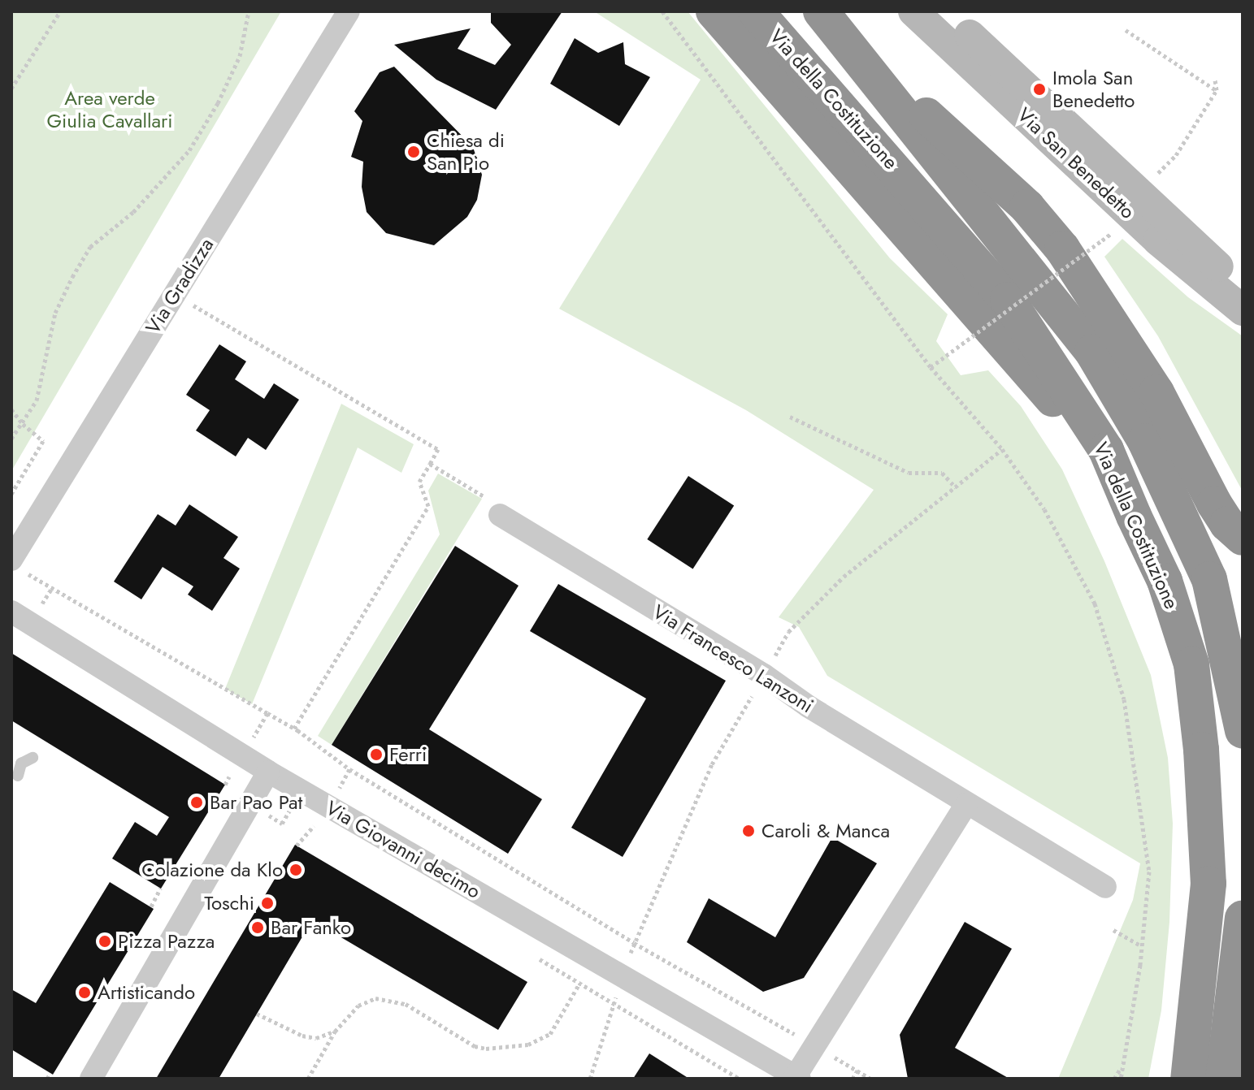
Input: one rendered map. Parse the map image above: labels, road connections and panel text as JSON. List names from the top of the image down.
{
  "streets": {
    "highway": ["Via della Costituzione"],
    "street": [
      "Via San Benedetto",
      "Via Gradizza",
      "Via Francesco Lanzoni",
      "Via Giovanni decimo"
    ]
  },
  "parks": ["Area verde Giulia Cavallari"],
  "places": [
    "Imola San Benedetto",
    "Chiesa di San Pio",
    "Ferri",
    "Bar Pao Pat",
    "Caroli & Manca",
    "Colazione da Klo",
    "Toschi",
    "Bar Fanko",
    "Pizza Pazza",
    "Artisticando"
  ]
}
